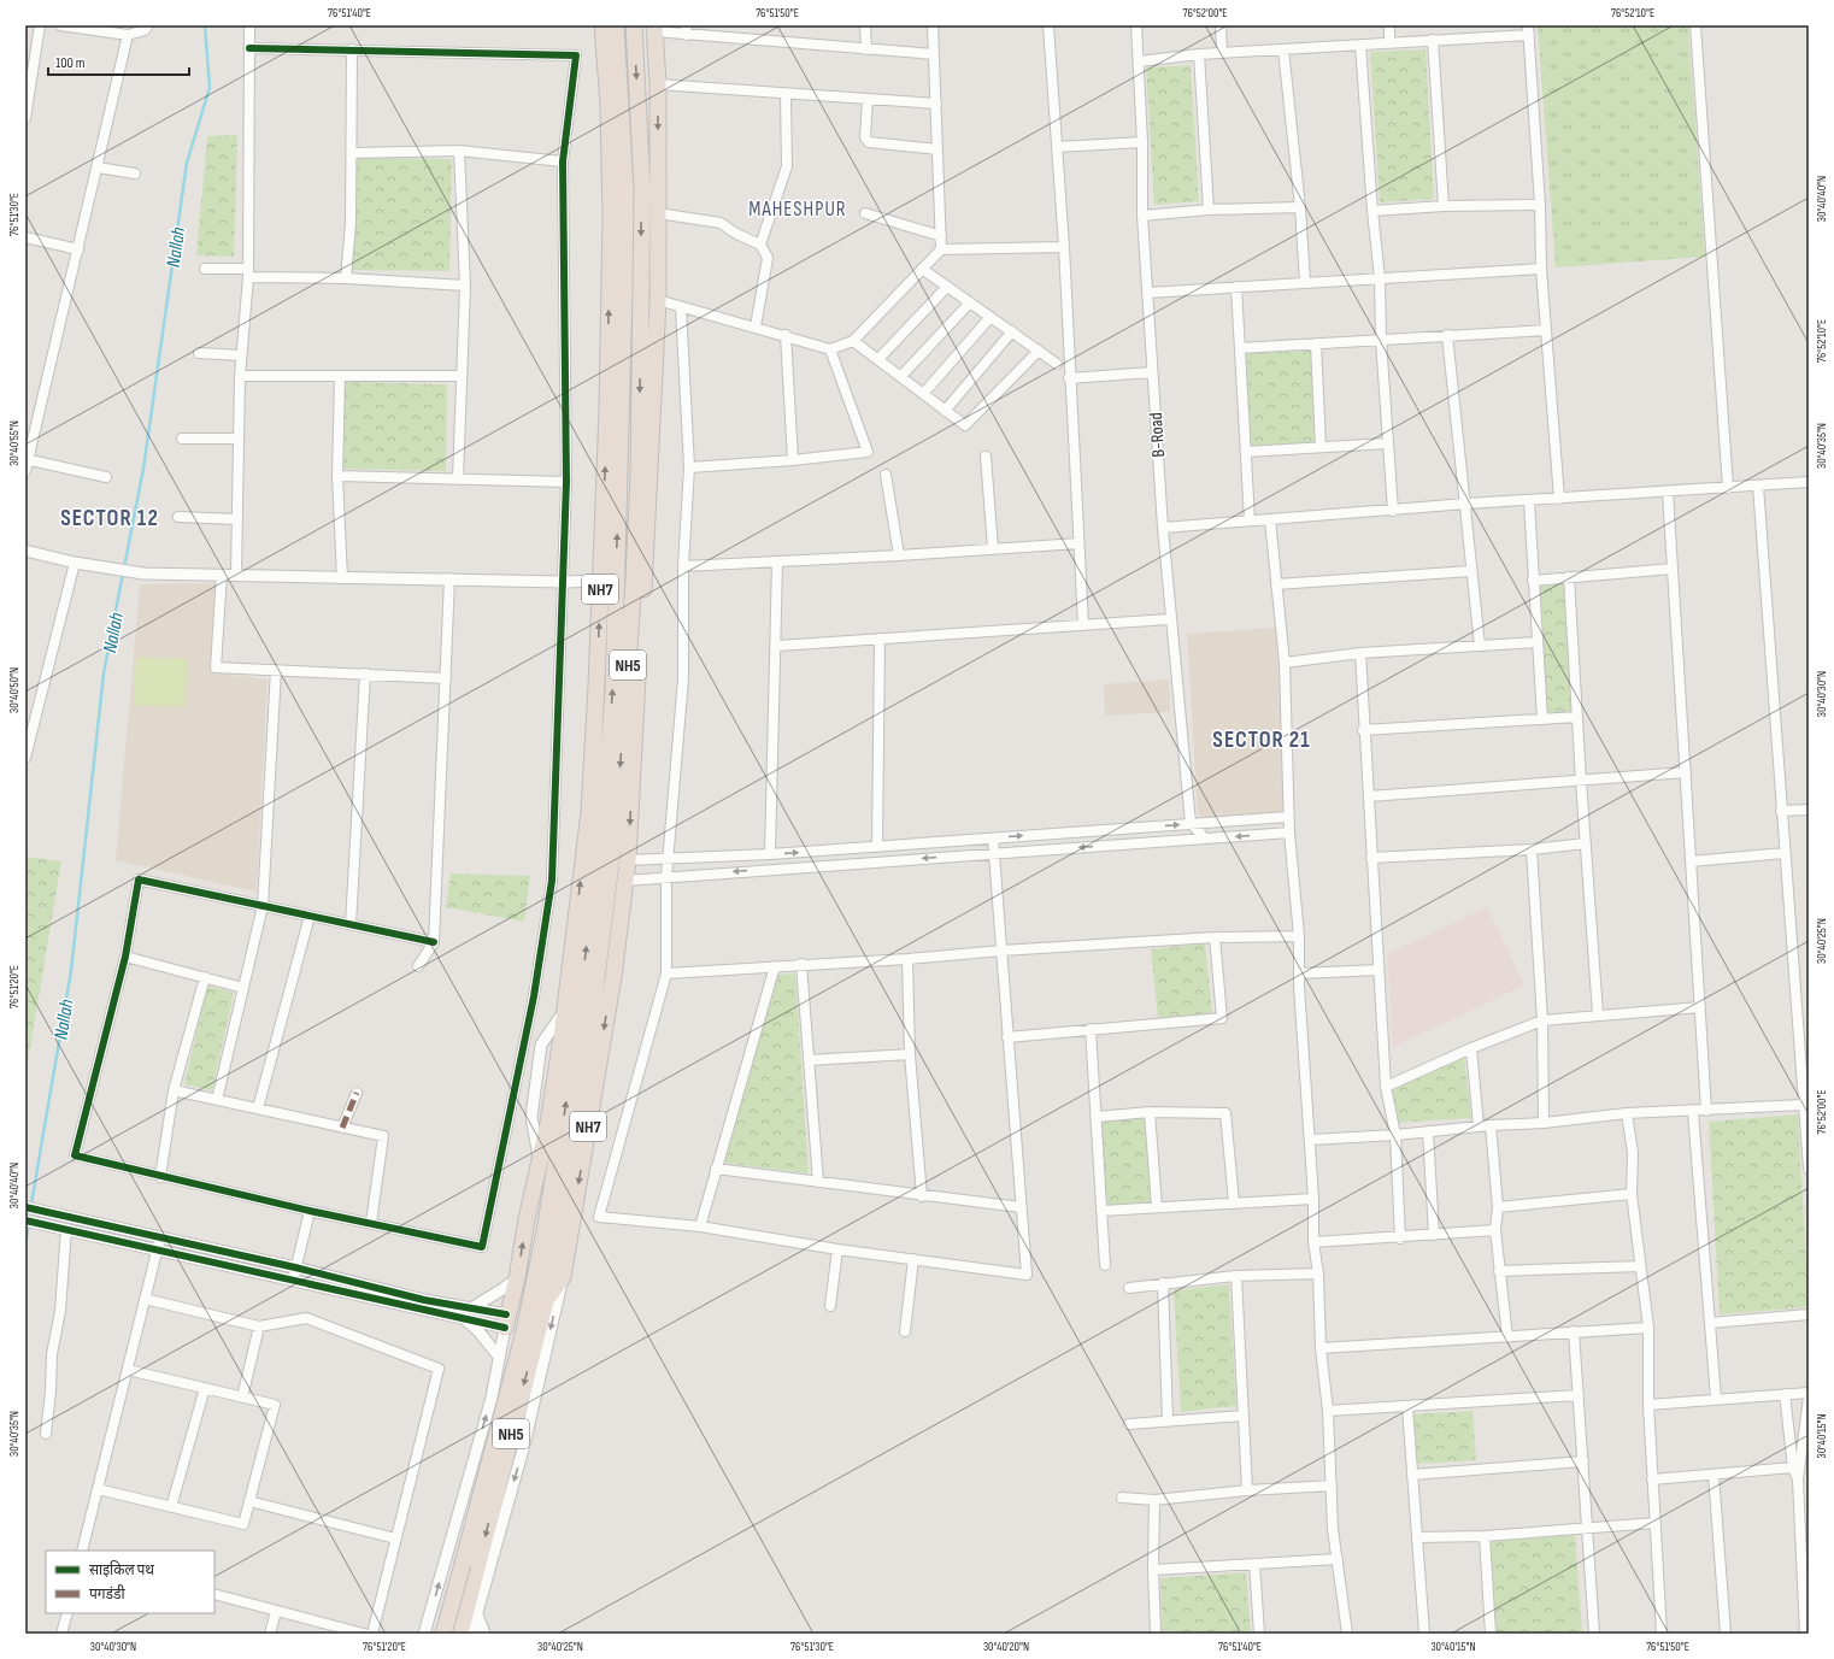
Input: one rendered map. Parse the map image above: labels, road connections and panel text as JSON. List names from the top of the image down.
{
  "streets": {
    "highway": ["NH7", "NH5"],
    "street": ["B-Road"]
  },
  "crossings": [
    ["NH7", "NH5"]
  ],
  "districts": ["MAHESHPUR", "SECTOR 12", "SECTOR 21"],
  "water": ["Nallah"],
  "legend": ["साइकिल पथ", "पगडंडी"],
  "scale_bar": "100 m",
  "coordinates": [
    "76°51'40\"E",
    "76°51'50\"E",
    "76°52'00\"E",
    "76°52'10\"E",
    "30°40'40\"N",
    "76°51'30\"E",
    "30°40'55\"N",
    "30°40'35\"N",
    "30°40'50\"N",
    "30°40'30\"N",
    "30°40'25\"N",
    "76°51'20\"E",
    "30°40'15\"N",
    "30°40'20\"N"
  ]
}
